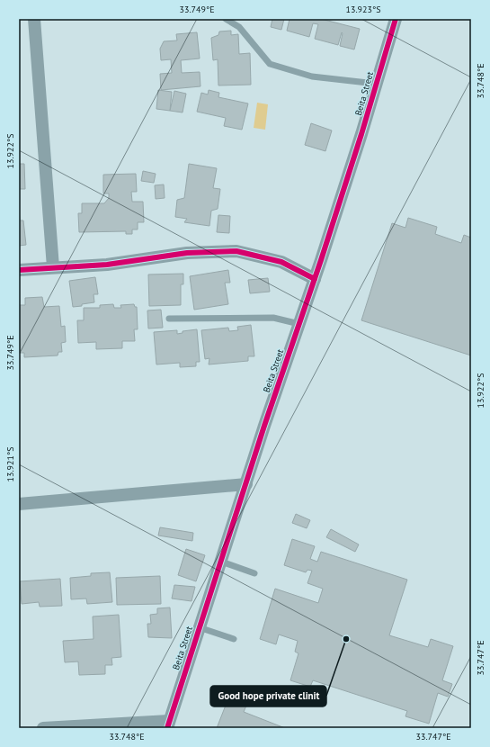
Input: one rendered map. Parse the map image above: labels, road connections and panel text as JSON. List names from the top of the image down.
{
  "streets": {
    "street": ["Beita Street"]
  },
  "places": ["Good hope private clinit"],
  "coordinates": [
    "33.749°E",
    "13.923°S",
    "33.748°E",
    "13.922°S",
    "13.921°S",
    "33.747°E"
  ]
}
